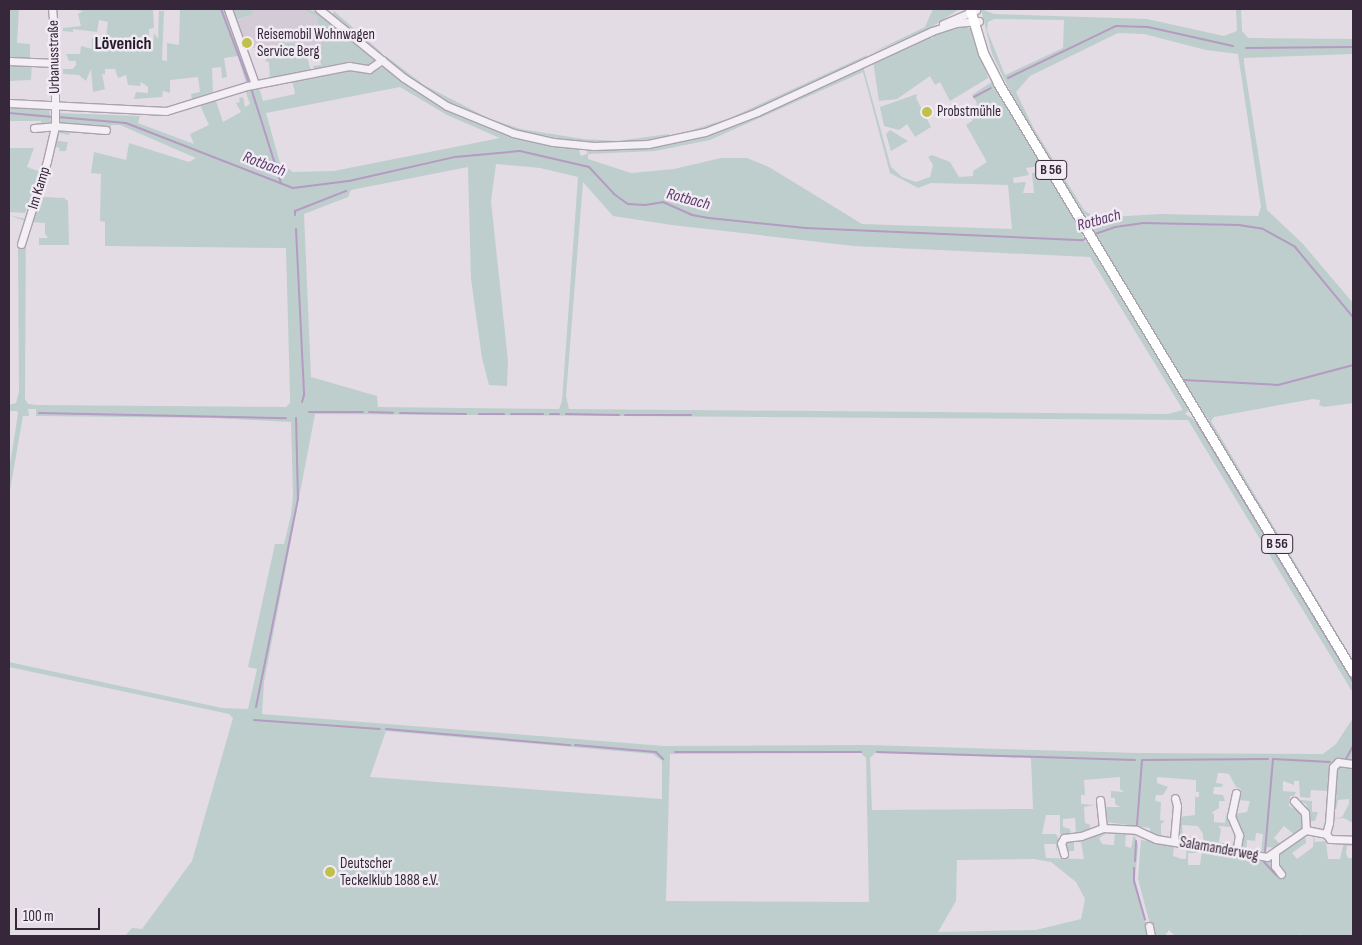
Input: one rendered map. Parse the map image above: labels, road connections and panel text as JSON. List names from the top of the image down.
{
  "streets": {
    "main road": ["B 56"],
    "street": ["Urbanusstraße", "Im Kamp", "Salamanderweg"]
  },
  "crossings": [
    ["Urbanusstraße", "Im Kamp"]
  ],
  "districts": ["Lövenich"],
  "water": ["Rotbach"],
  "places": ["Reisemobil Wohnwagen Service Berg", "Probstmühle", "Deutscher Teckelklub 1888 e.V."],
  "scale_bar": "100 m"
}
